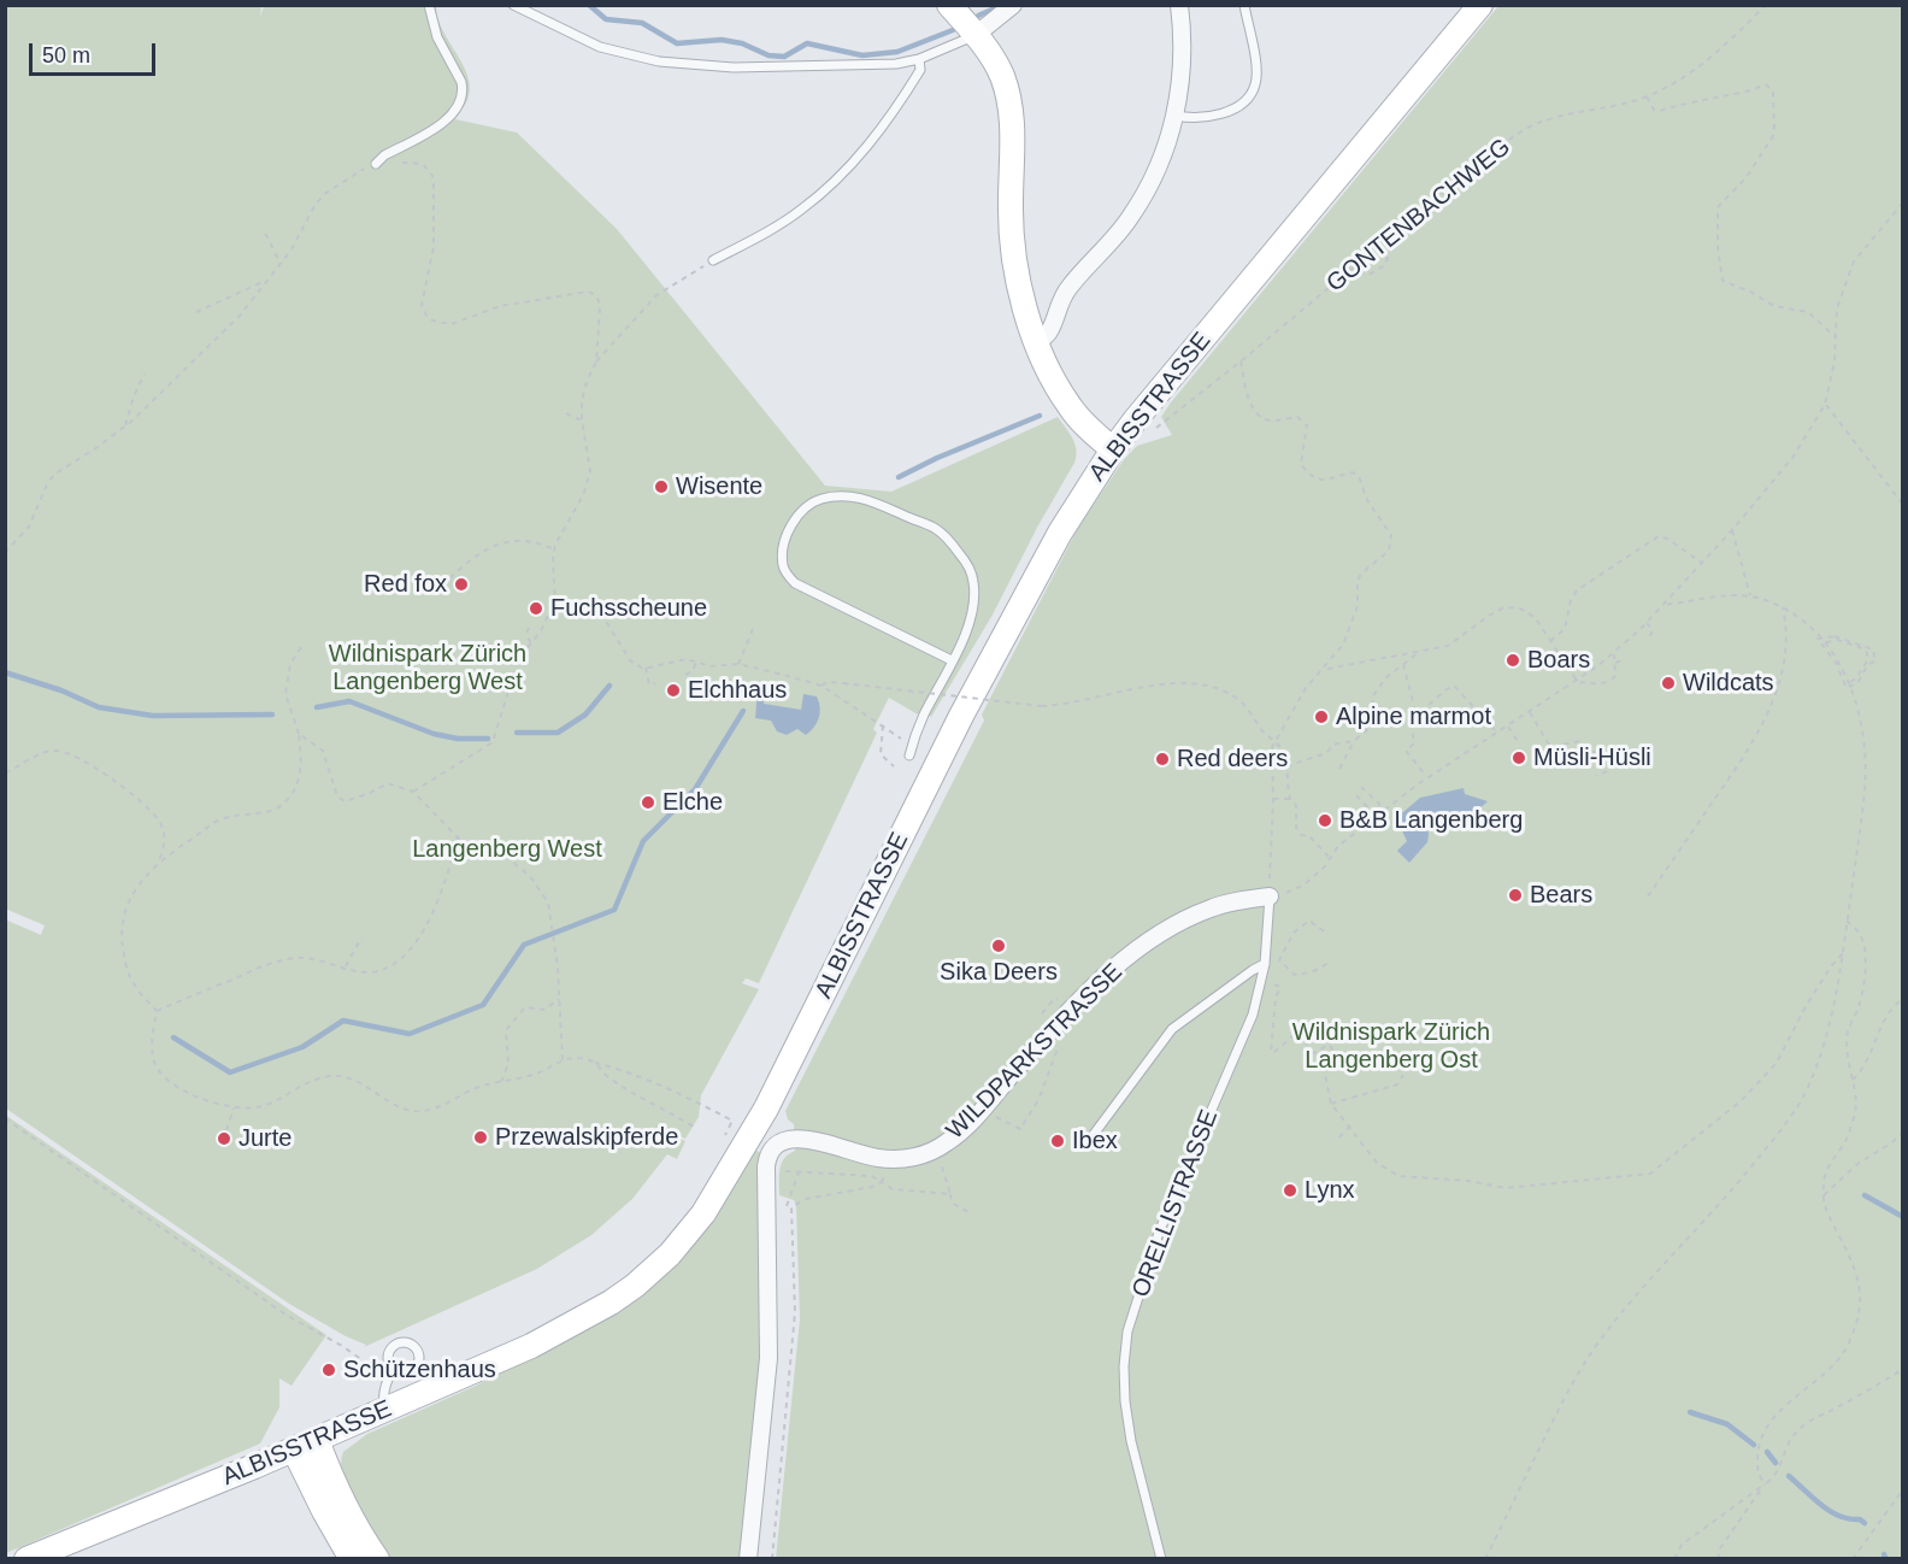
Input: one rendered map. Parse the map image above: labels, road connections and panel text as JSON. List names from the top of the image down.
{
  "streets": {
    "main road": ["ALBISSTRASSE"],
    "street": ["WILDPARKSTRASSE"],
    "lane": ["ORELLISTRASSE"],
    "path": ["GONTENBACHWEG"]
  },
  "crossings": [
    ["WILDPARKSTRASSE", "ORELLISTRASSE"]
  ],
  "parks": ["Wildnispark Zürich Langenberg West", "Langenberg West", "Wildnispark Zürich Langenberg Ost"],
  "places": [
    "Wisente",
    "Red fox",
    "Fuchsscheune",
    "Boars",
    "Wildcats",
    "Elchhaus",
    "Alpine marmot",
    "Müsli-Hüsli",
    "Red deers",
    "Elche",
    "B&B Langenberg",
    "Bears",
    "Sika Deers",
    "Przewalskipferde",
    "Jurte",
    "Ibex",
    "Lynx",
    "Schützenhaus"
  ],
  "scale_bar": "50 m"
}
